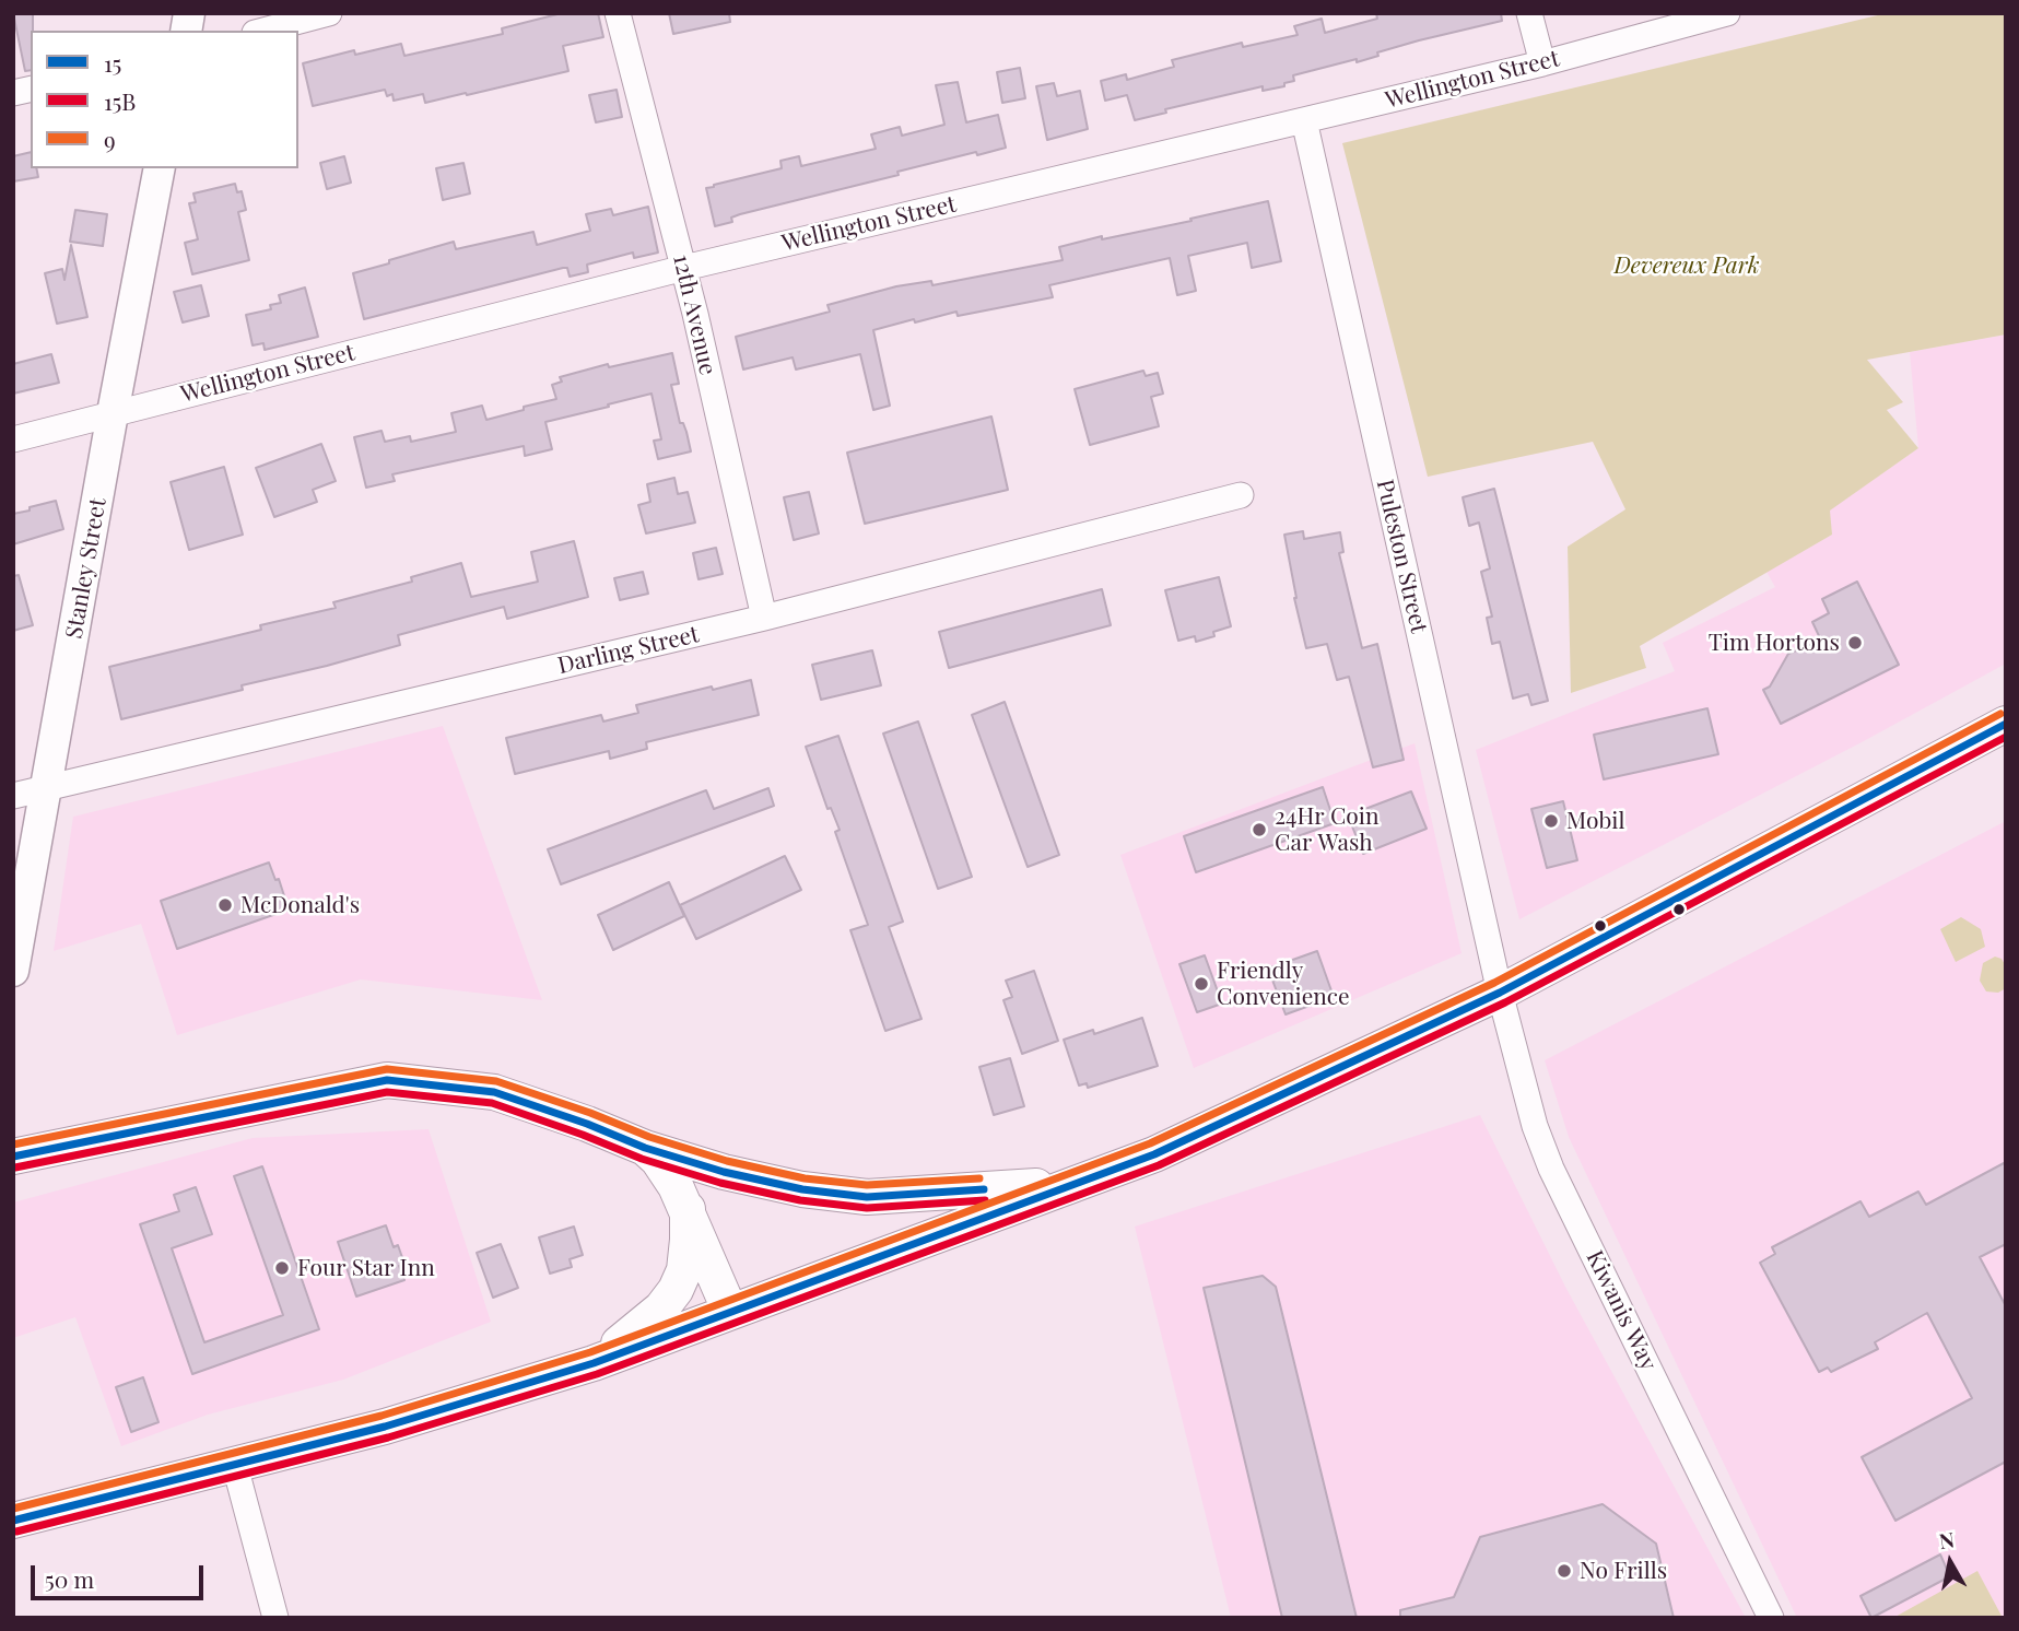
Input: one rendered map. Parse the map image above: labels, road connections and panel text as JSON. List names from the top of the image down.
{
  "streets": {
    "street": [
      "Wellington Street",
      "12th Avenue",
      "Puleston Street",
      "Stanley Street",
      "Darling Street",
      "Kiwanis Way"
    ]
  },
  "crossings": [
    ["Wellington Street", "12th Avenue"],
    ["Wellington Street", "Puleston Street"],
    ["Wellington Street", "Stanley Street"],
    ["12th Avenue", "Darling Street"],
    ["Puleston Street", "Kiwanis Way"],
    ["Stanley Street", "Darling Street"]
  ],
  "parks": ["Devereux Park"],
  "places": [
    "Tim Hortons",
    "Mobil",
    "24Hr Coin Car Wash",
    "McDonald's",
    "Friendly Convenience",
    "Four Star Inn",
    "No Frills"
  ],
  "lines": ["transit line 9", "transit line 15", "transit line 15B"],
  "legend": ["15", "15B", "9"],
  "scale_bar": "50 m",
  "north": "top"
}
